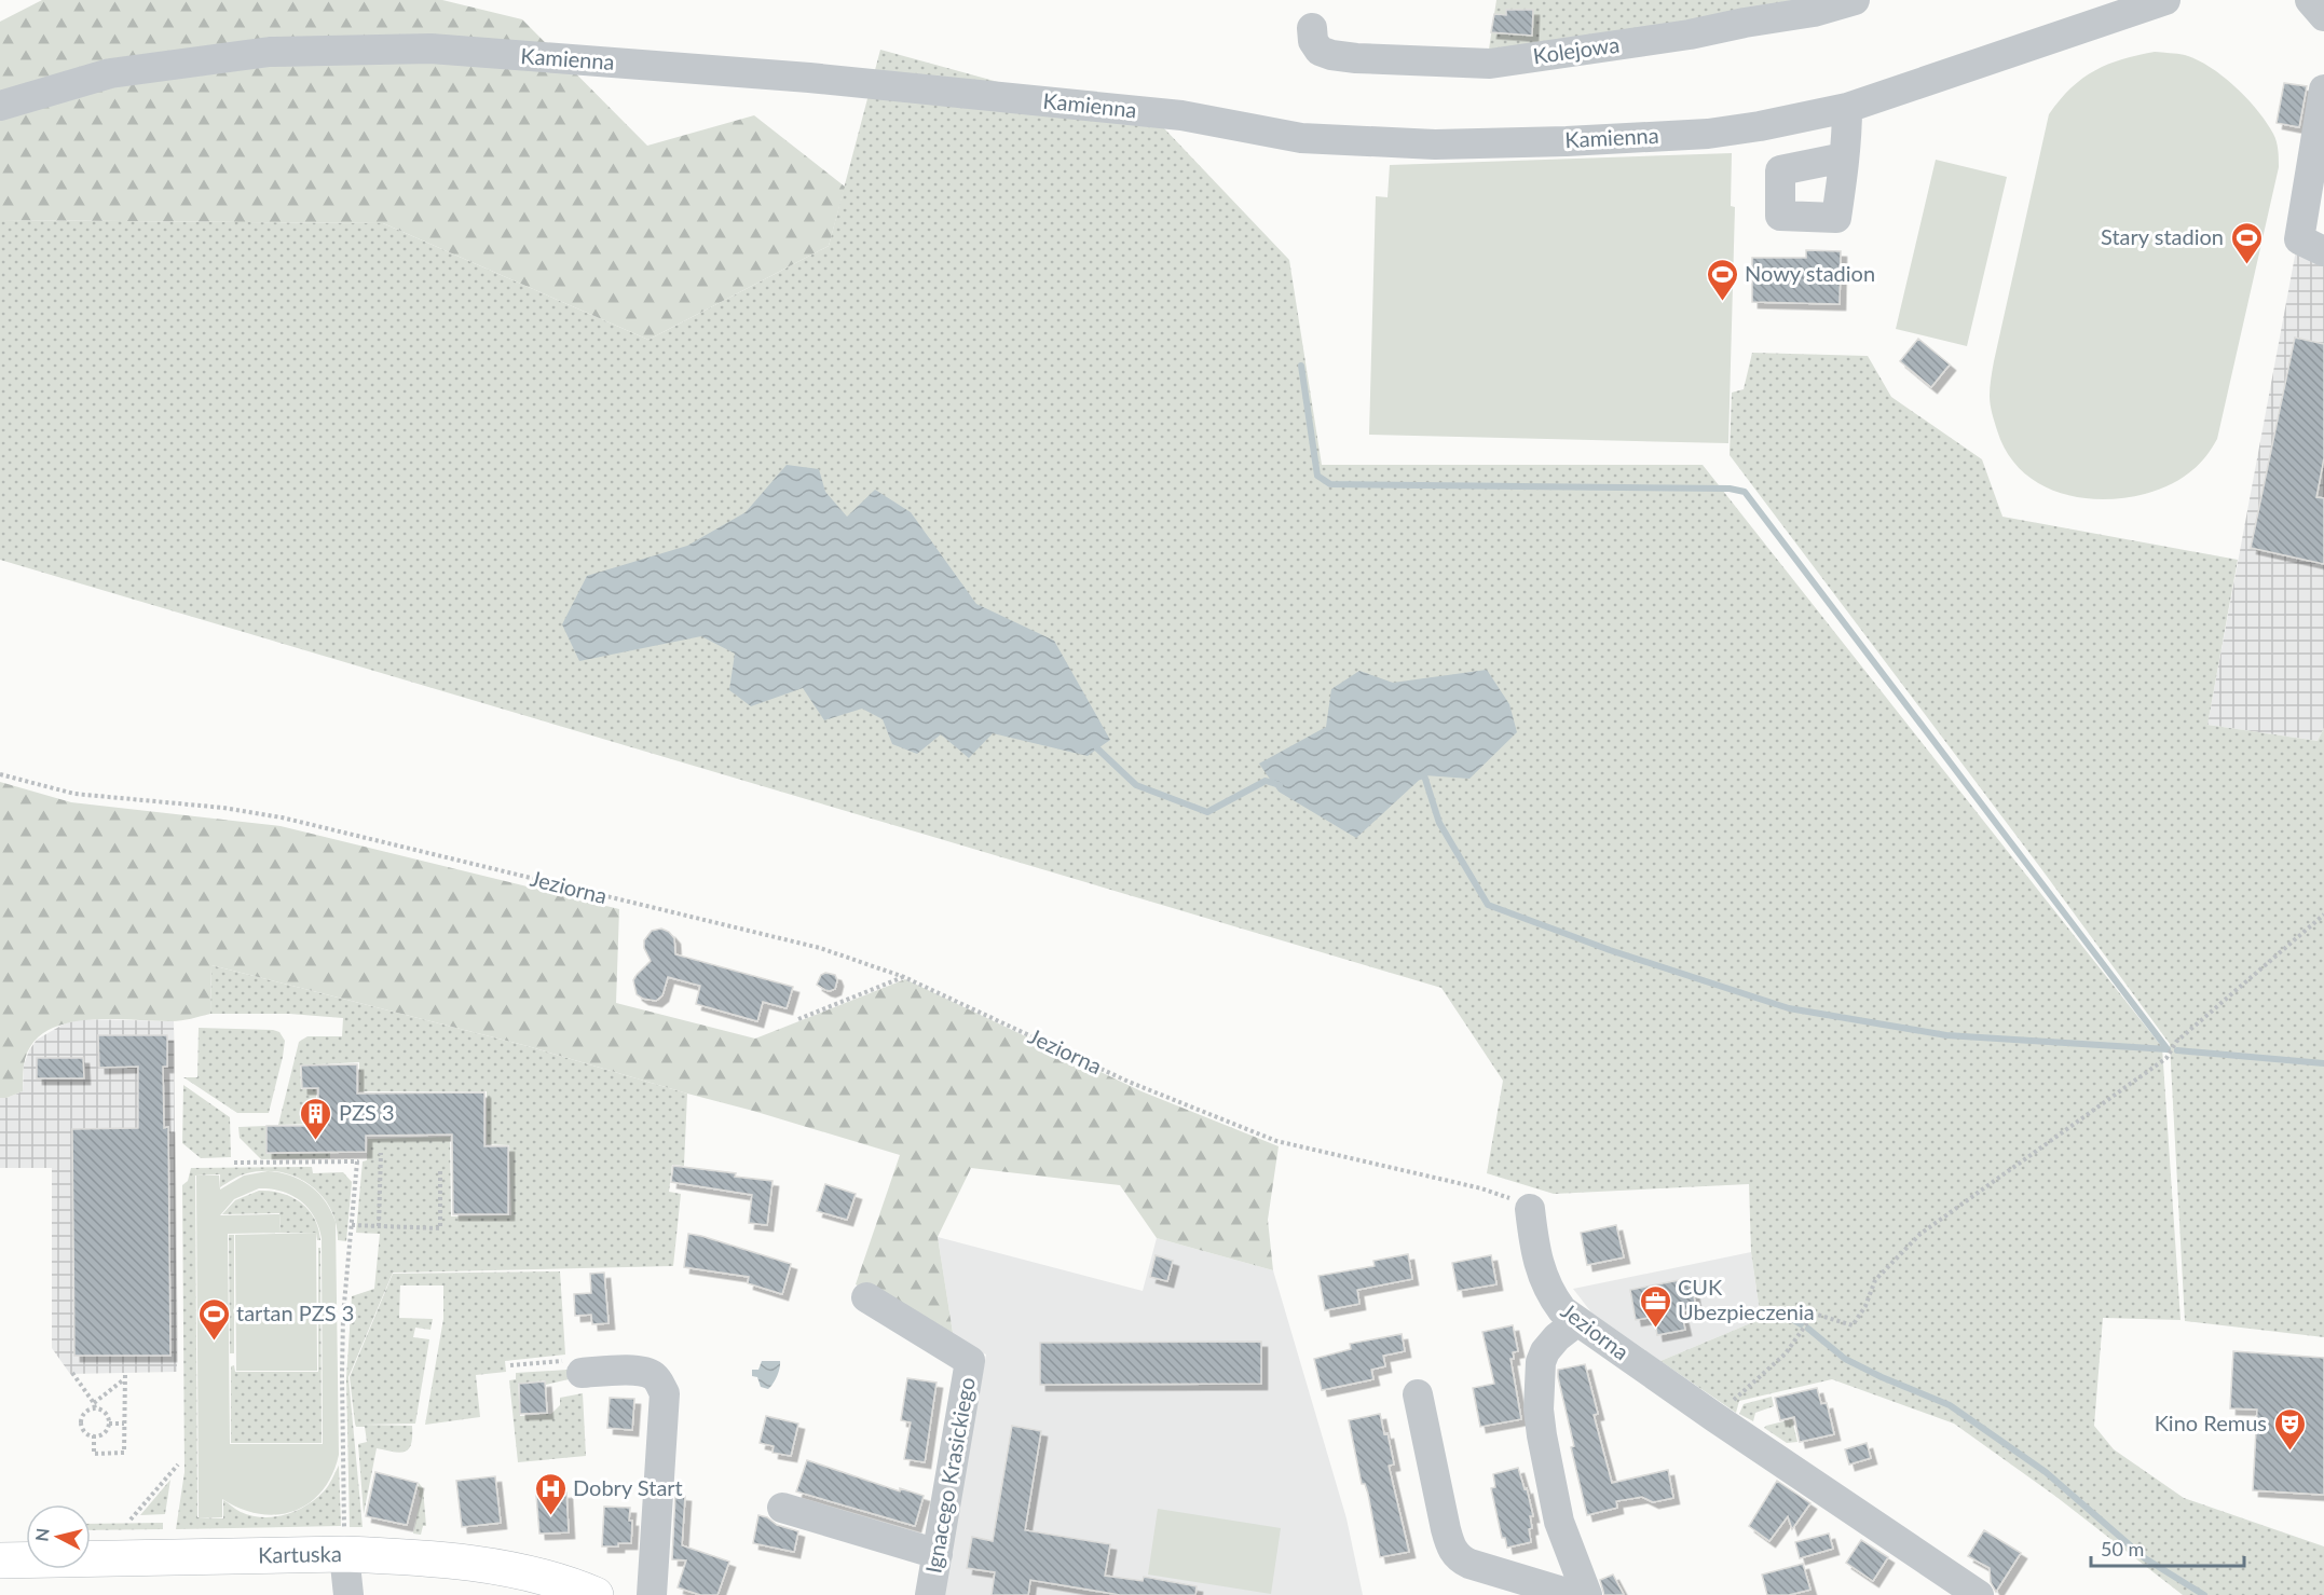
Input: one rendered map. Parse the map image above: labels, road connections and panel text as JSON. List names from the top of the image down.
{
  "streets": {
    "main road": ["Kartuska"],
    "street": [
      "Kolejowa",
      "Kamienna",
      "Jeziorna",
      "Ignacego Krasickiego"
    ]
  },
  "places": {
    "sports": ["Stary stadion", "Nowy stadion", "tartan PZS 3"],
    "building": ["PZS 3"],
    "office": ["CUK Ubezpieczenia"],
    "theatre": ["Kino Remus"],
    "hospital": ["Dobry Start"]
  },
  "scale_bar": "50 m",
  "north": "left"
}
